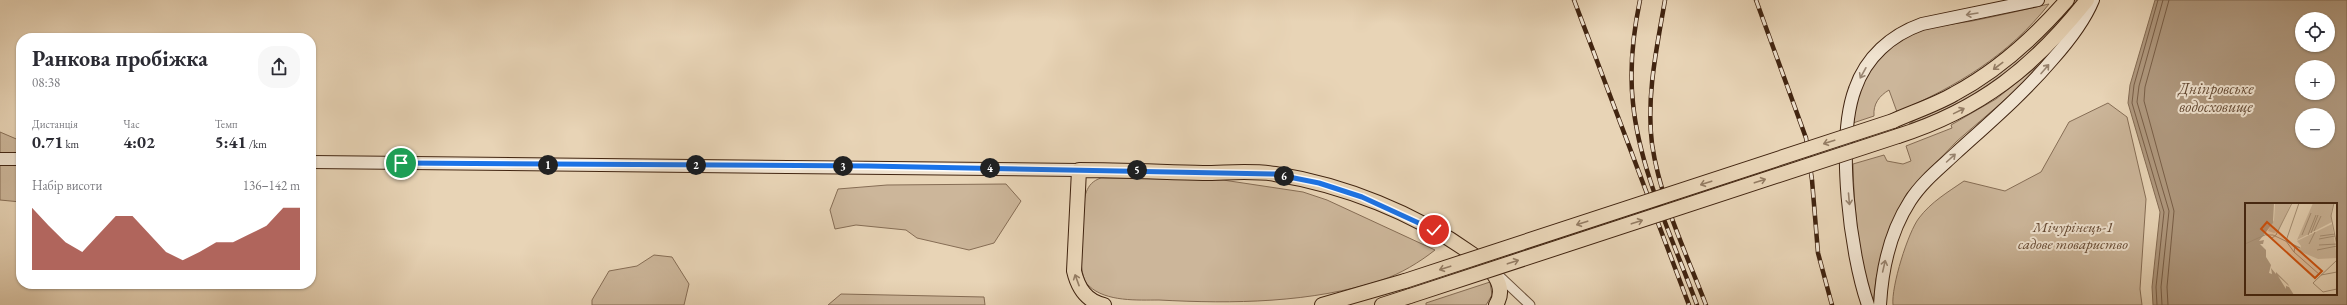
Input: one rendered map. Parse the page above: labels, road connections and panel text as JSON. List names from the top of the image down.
{
  "water": ["Дніпровське водосховище"],
  "parks": ["Мічурінець-1 садове товариство"],
  "page": {
    "map_buttons": ["+", "−"],
    "heading": ["Ранкова пробіжка", "08:38"],
    "stats": [
      ["Дистанція", "0.71 km"],
      ["Час", "4:02"],
      ["Темп", "5:41 /km"]
    ],
    "pins": [
      "1",
      "2",
      "3",
      "4",
      "5",
      "6"
    ],
    "chart": ["Набір висоти", "136–142 m"]
  }
}
